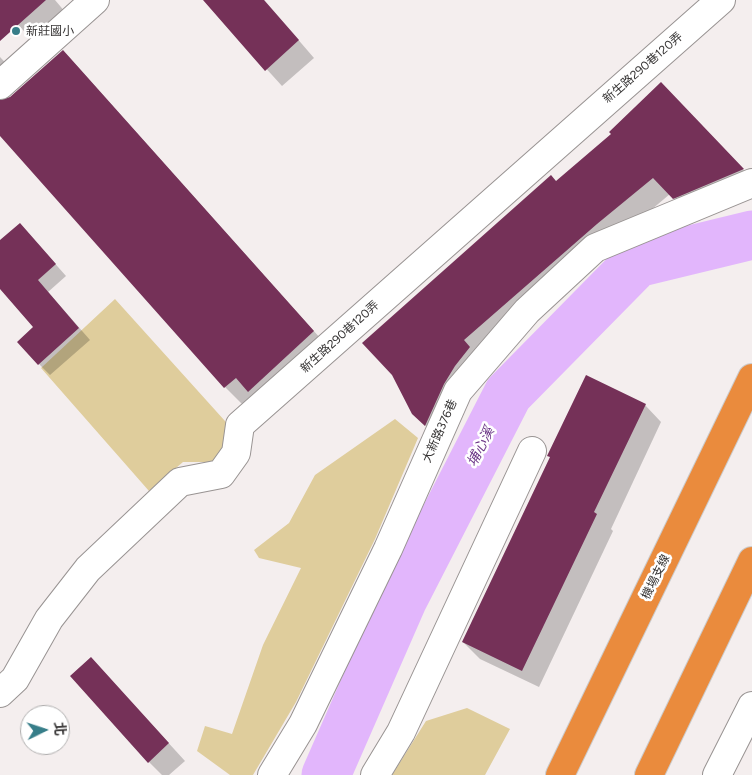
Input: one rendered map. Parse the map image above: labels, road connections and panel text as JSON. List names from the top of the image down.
{
  "streets": {
    "highway": ["機場支線"],
    "lane": ["新生路290巷120弄", "大新路376巷"]
  },
  "water": ["埔心溪"],
  "places": ["新莊國小"],
  "north": "right"
}
